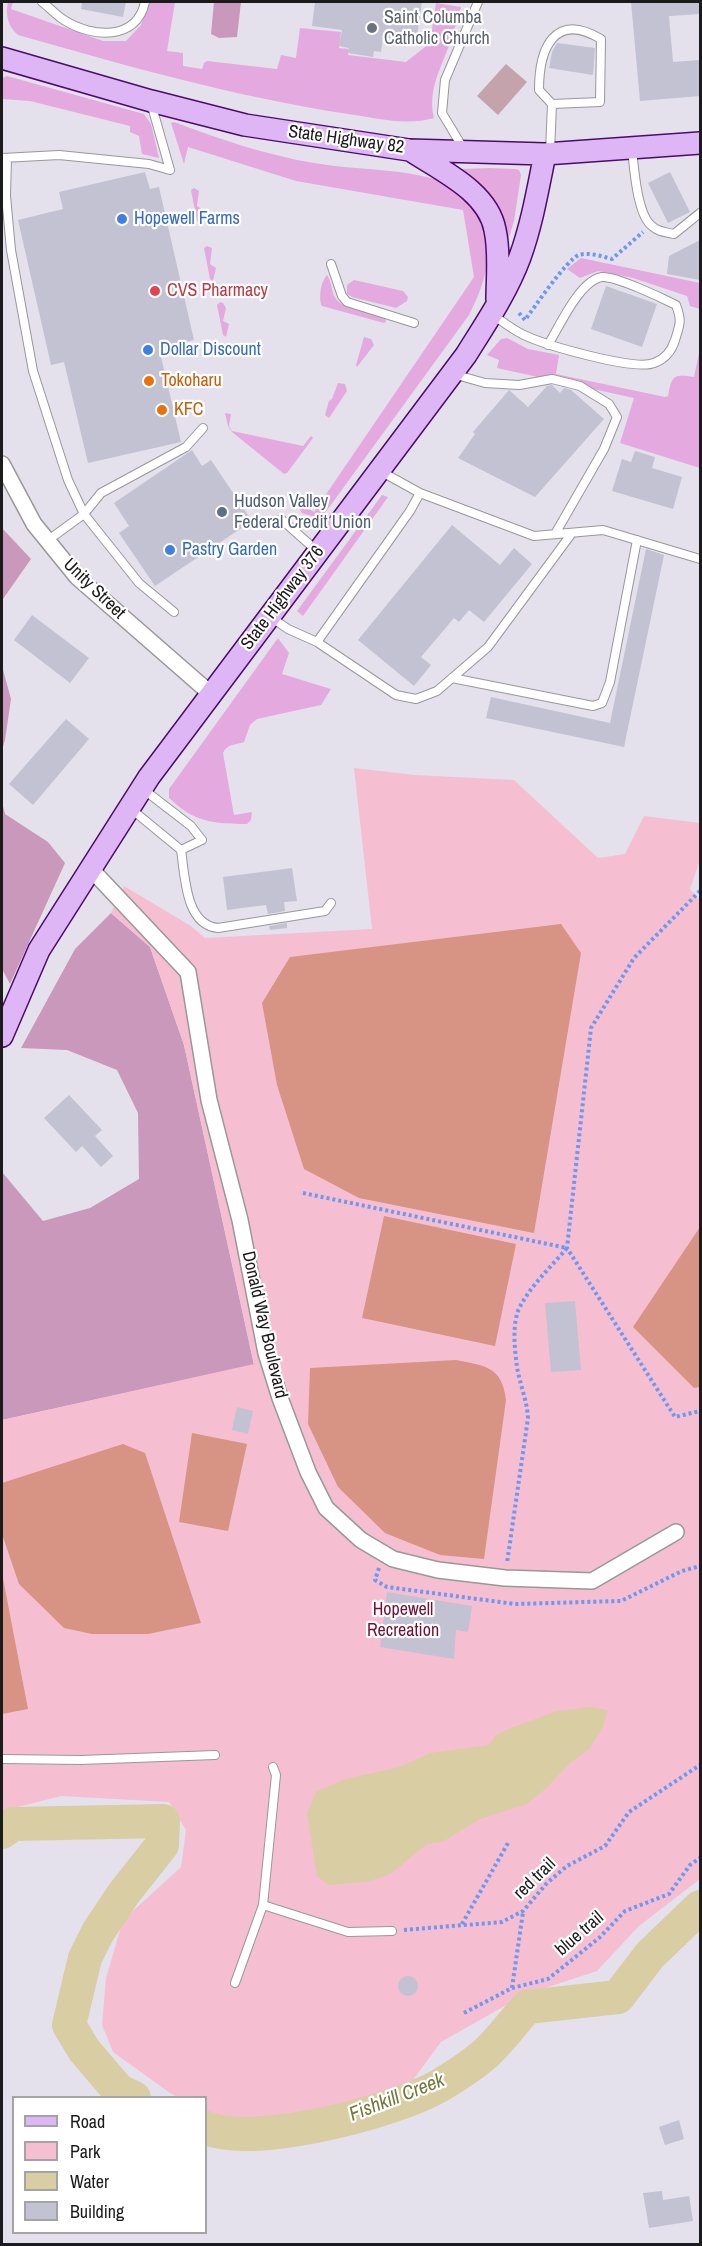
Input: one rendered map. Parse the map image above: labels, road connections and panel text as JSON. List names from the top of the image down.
{
  "streets": {
    "main road": ["State Highway 82", "State Highway 376"],
    "street": ["Unity Street", "Donald Way Boulevard"],
    "path": ["red trail", "blue trail"]
  },
  "crossings": [
    ["State Highway 82", "State Highway 376"],
    ["Unity Street", "State Highway 376"],
    ["State Highway 376", "Donald Way Boulevard"]
  ],
  "water": ["Fishkill Creek"],
  "parks": ["Hopewell Recreation"],
  "places": [
    "Saint Columba Catholic Church",
    "Hopewell Farms",
    "CVS Pharmacy",
    "Dollar Discount",
    "Tokoharu",
    "KFC",
    "Hudson Valley Federal Credit Union",
    "Pastry Garden"
  ],
  "legend": [
    "Road",
    "Park",
    "Water",
    "Building"
  ]
}
